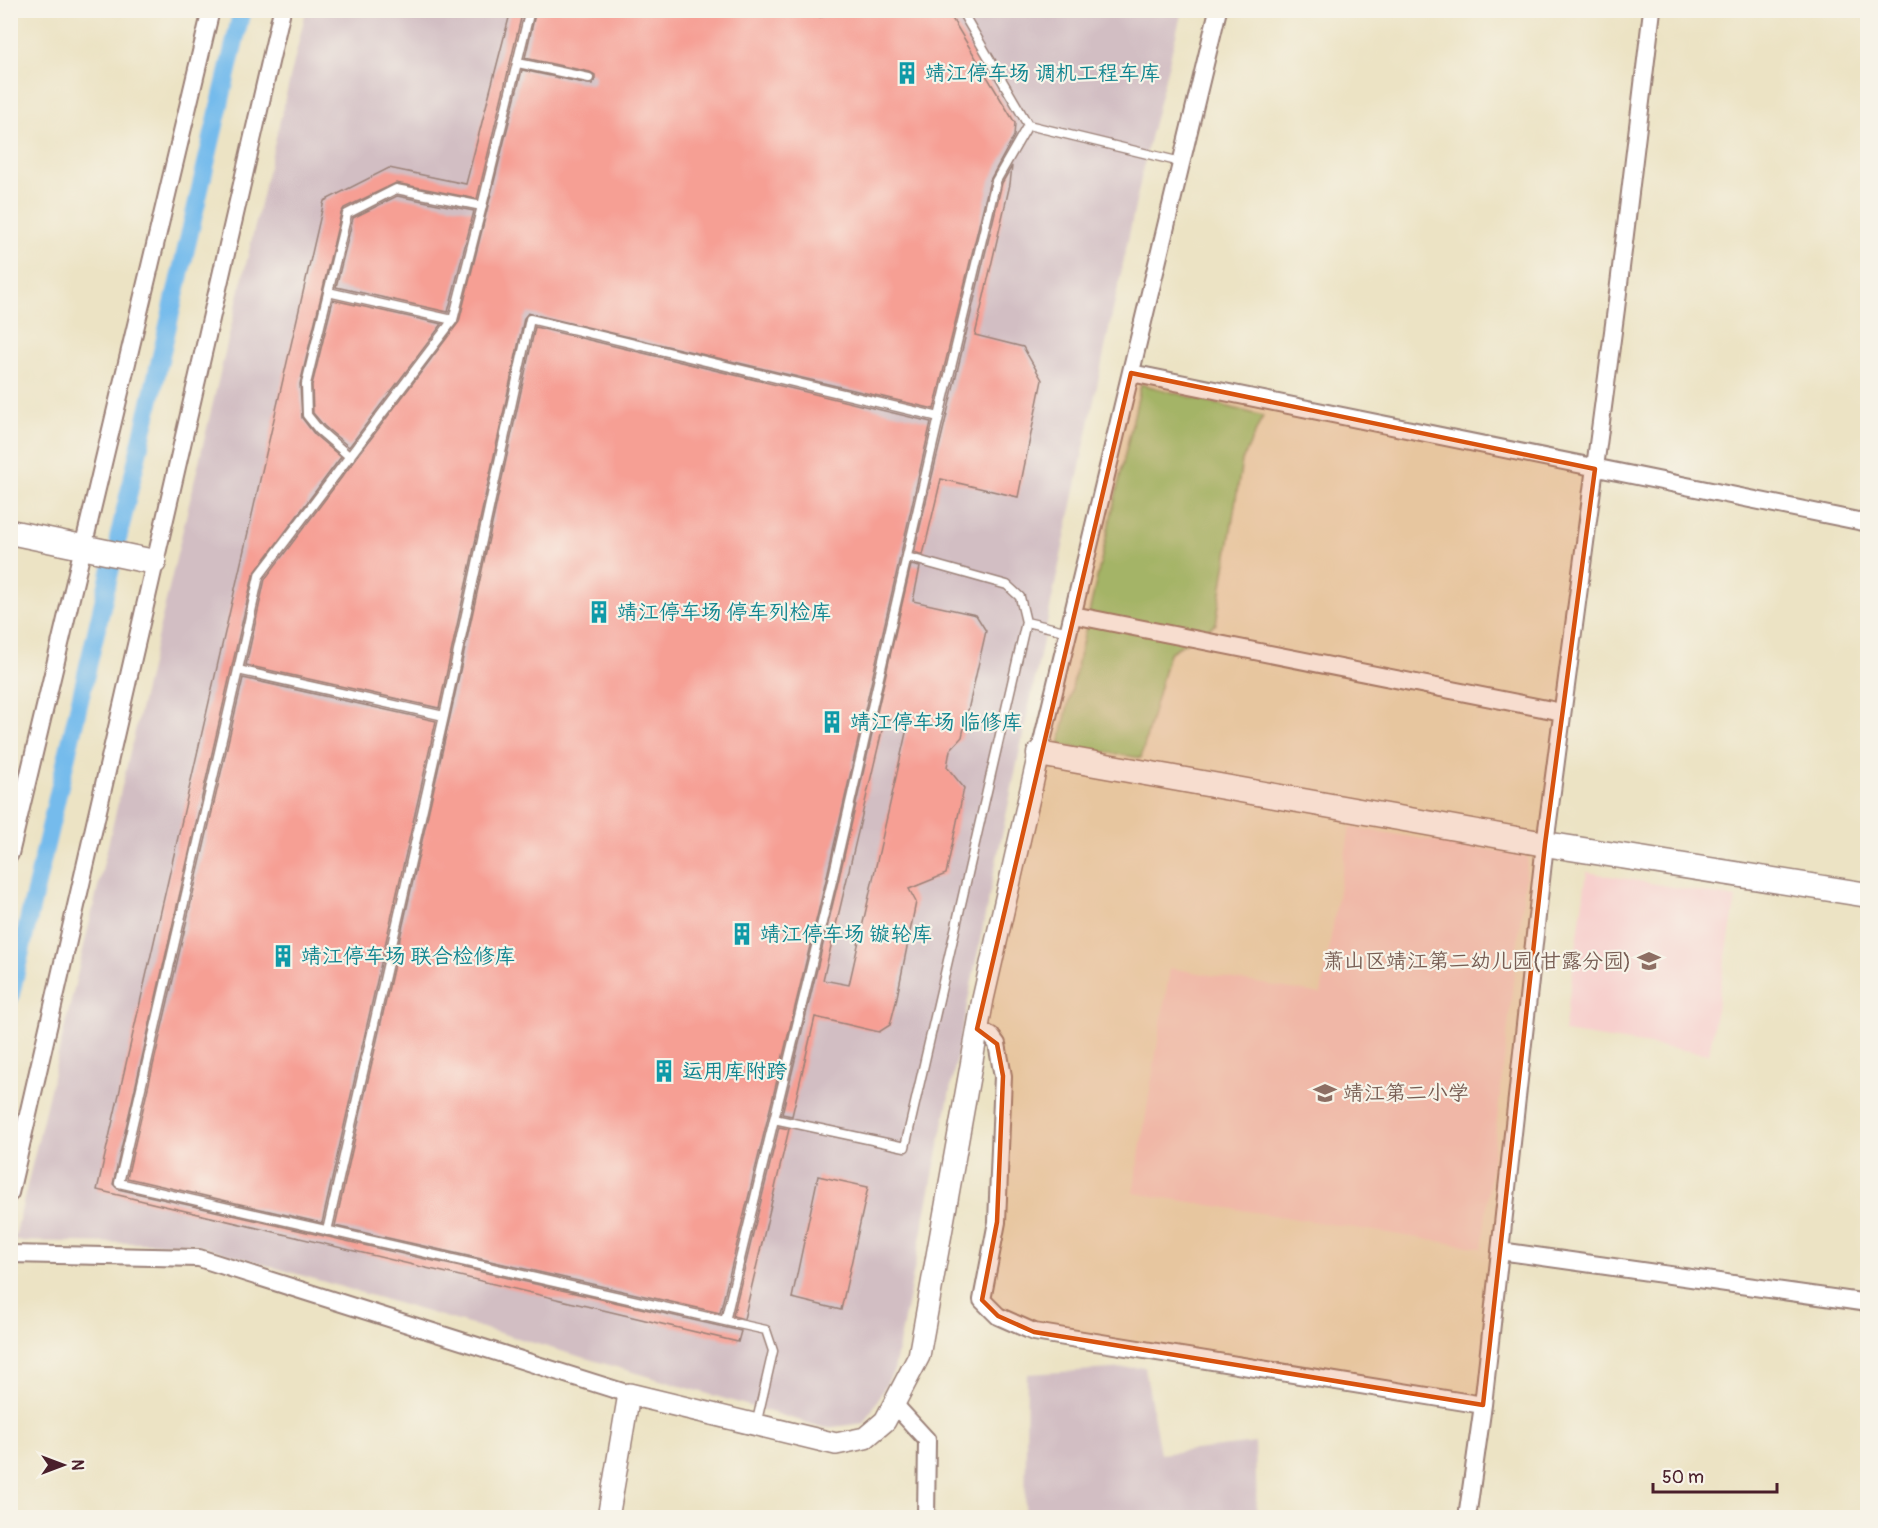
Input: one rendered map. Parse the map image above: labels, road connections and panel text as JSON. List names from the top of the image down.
{
  "places": {
    "building": [
      "靖江停车场 调机工程车库",
      "靖江停车场 停车列检库",
      "靖江停车场 临修库",
      "靖江停车场 镟轮库",
      "靖江停车场 联合检修库",
      "运用库附跨"
    ],
    "school or university": ["萧山区靖江第二幼儿园(甘露分园)", "靖江第二小学"]
  },
  "scale_bar": "50 m",
  "north": "right"
}
